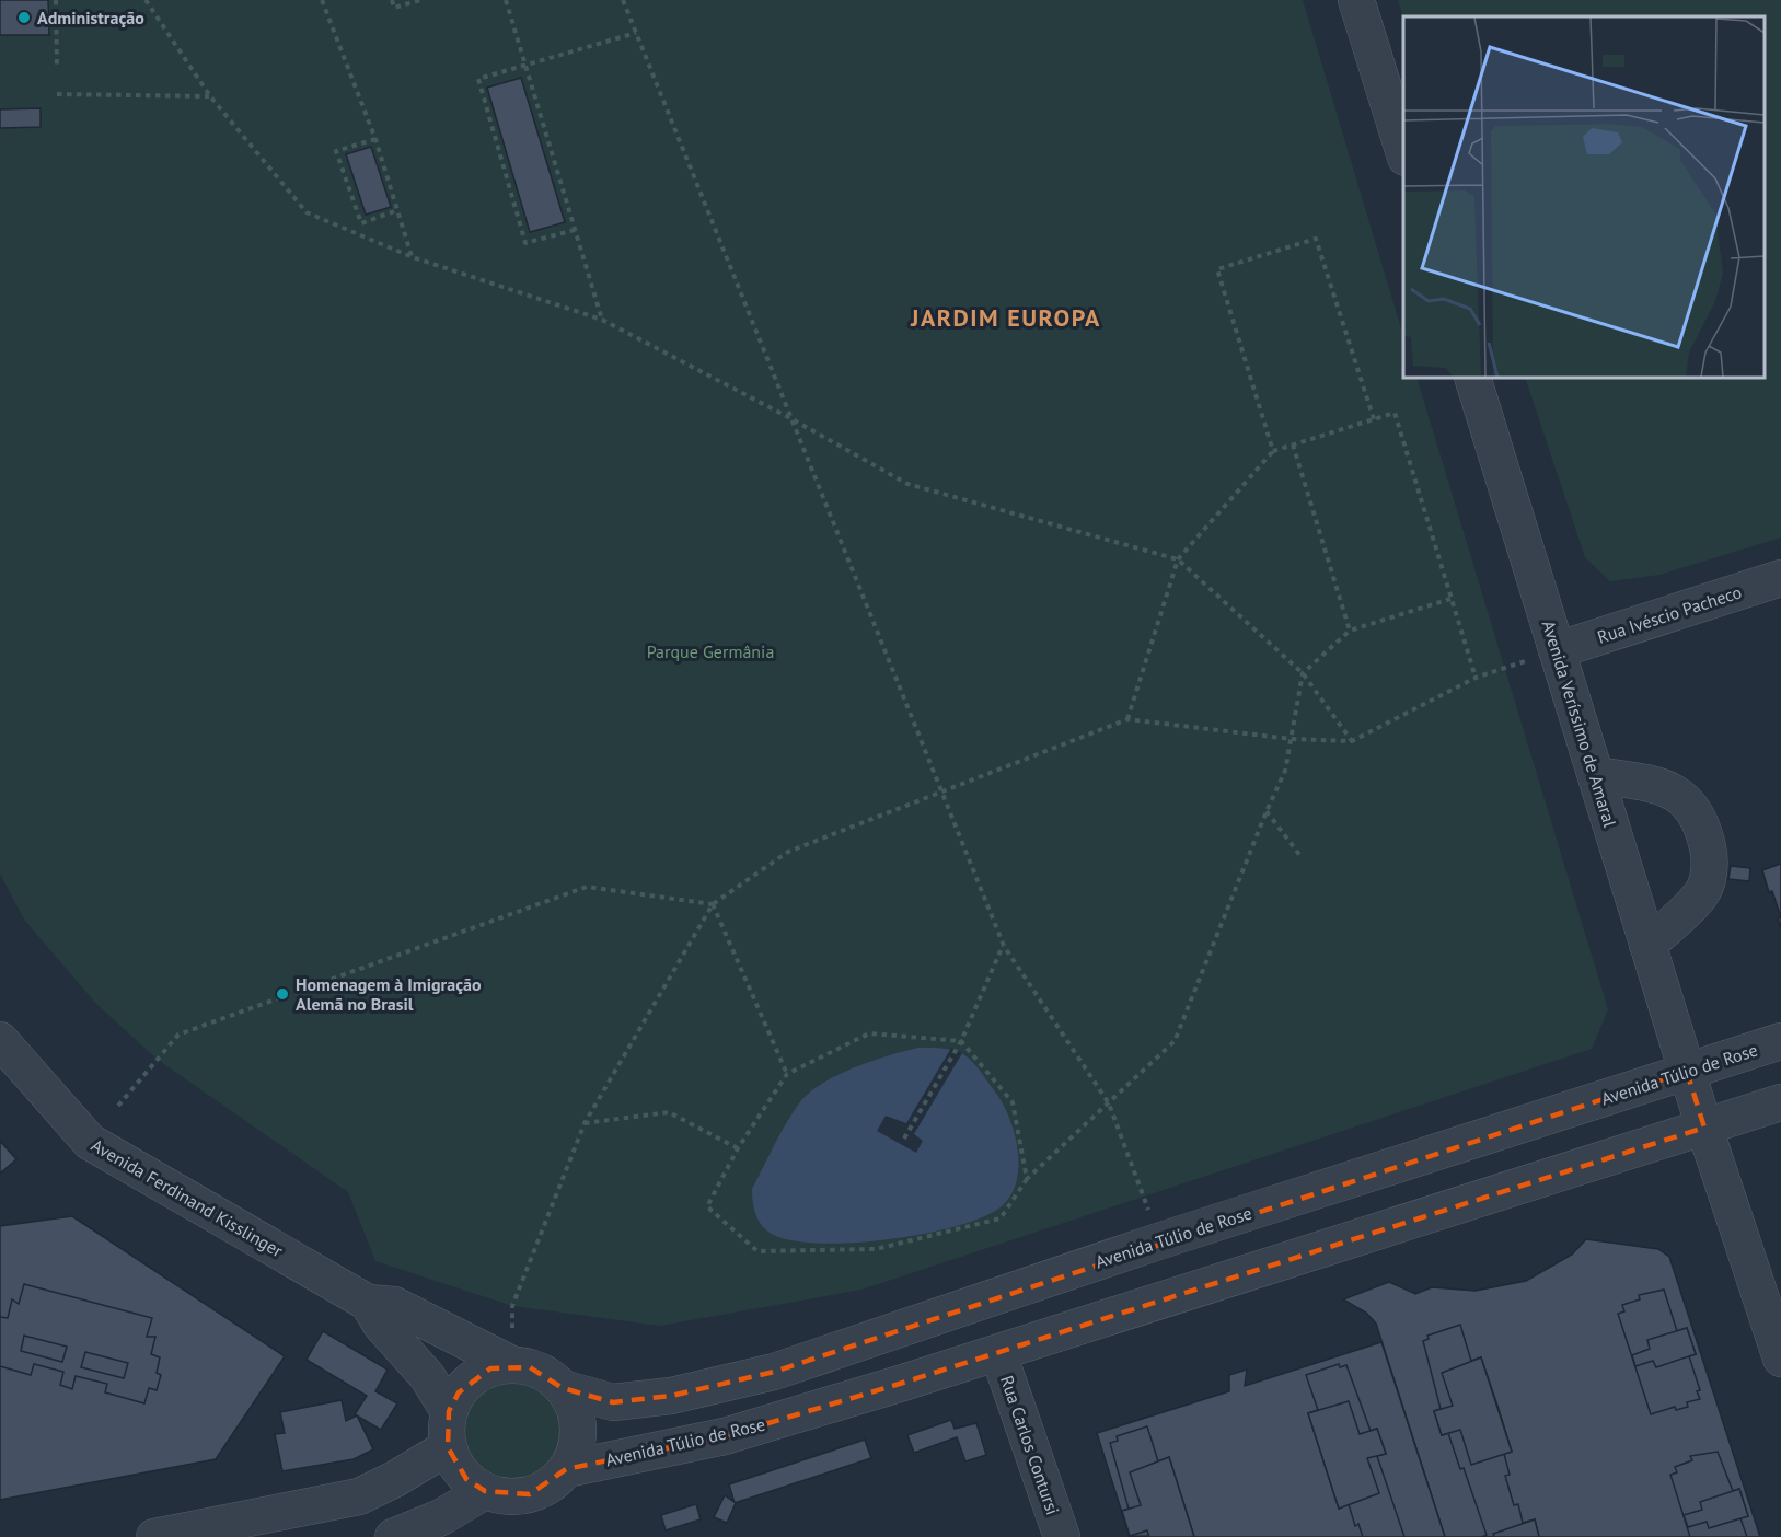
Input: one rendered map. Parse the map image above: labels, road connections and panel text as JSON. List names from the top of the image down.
{
  "streets": {
    "street": [
      "Rua Ivéscio Pacheco",
      "Avenida Veríssimo de Amaral",
      "Avenida Túlio de Rose",
      "Avenida Ferdinand Kisslinger",
      "Rua Carlos Contursi"
    ]
  },
  "crossings": [
    ["Rua Ivéscio Pacheco", "Avenida Veríssimo de Amaral"],
    ["Avenida Veríssimo de Amaral", "Avenida Túlio de Rose"],
    ["Avenida Túlio de Rose", "Avenida Ferdinand Kisslinger"],
    ["Avenida Túlio de Rose", "Rua Carlos Contursi"]
  ],
  "districts": ["JARDIM EUROPA"],
  "parks": ["Parque Germânia"],
  "places": ["Administração", "Homenagem à Imigração Alemã no Brasil"]
}
